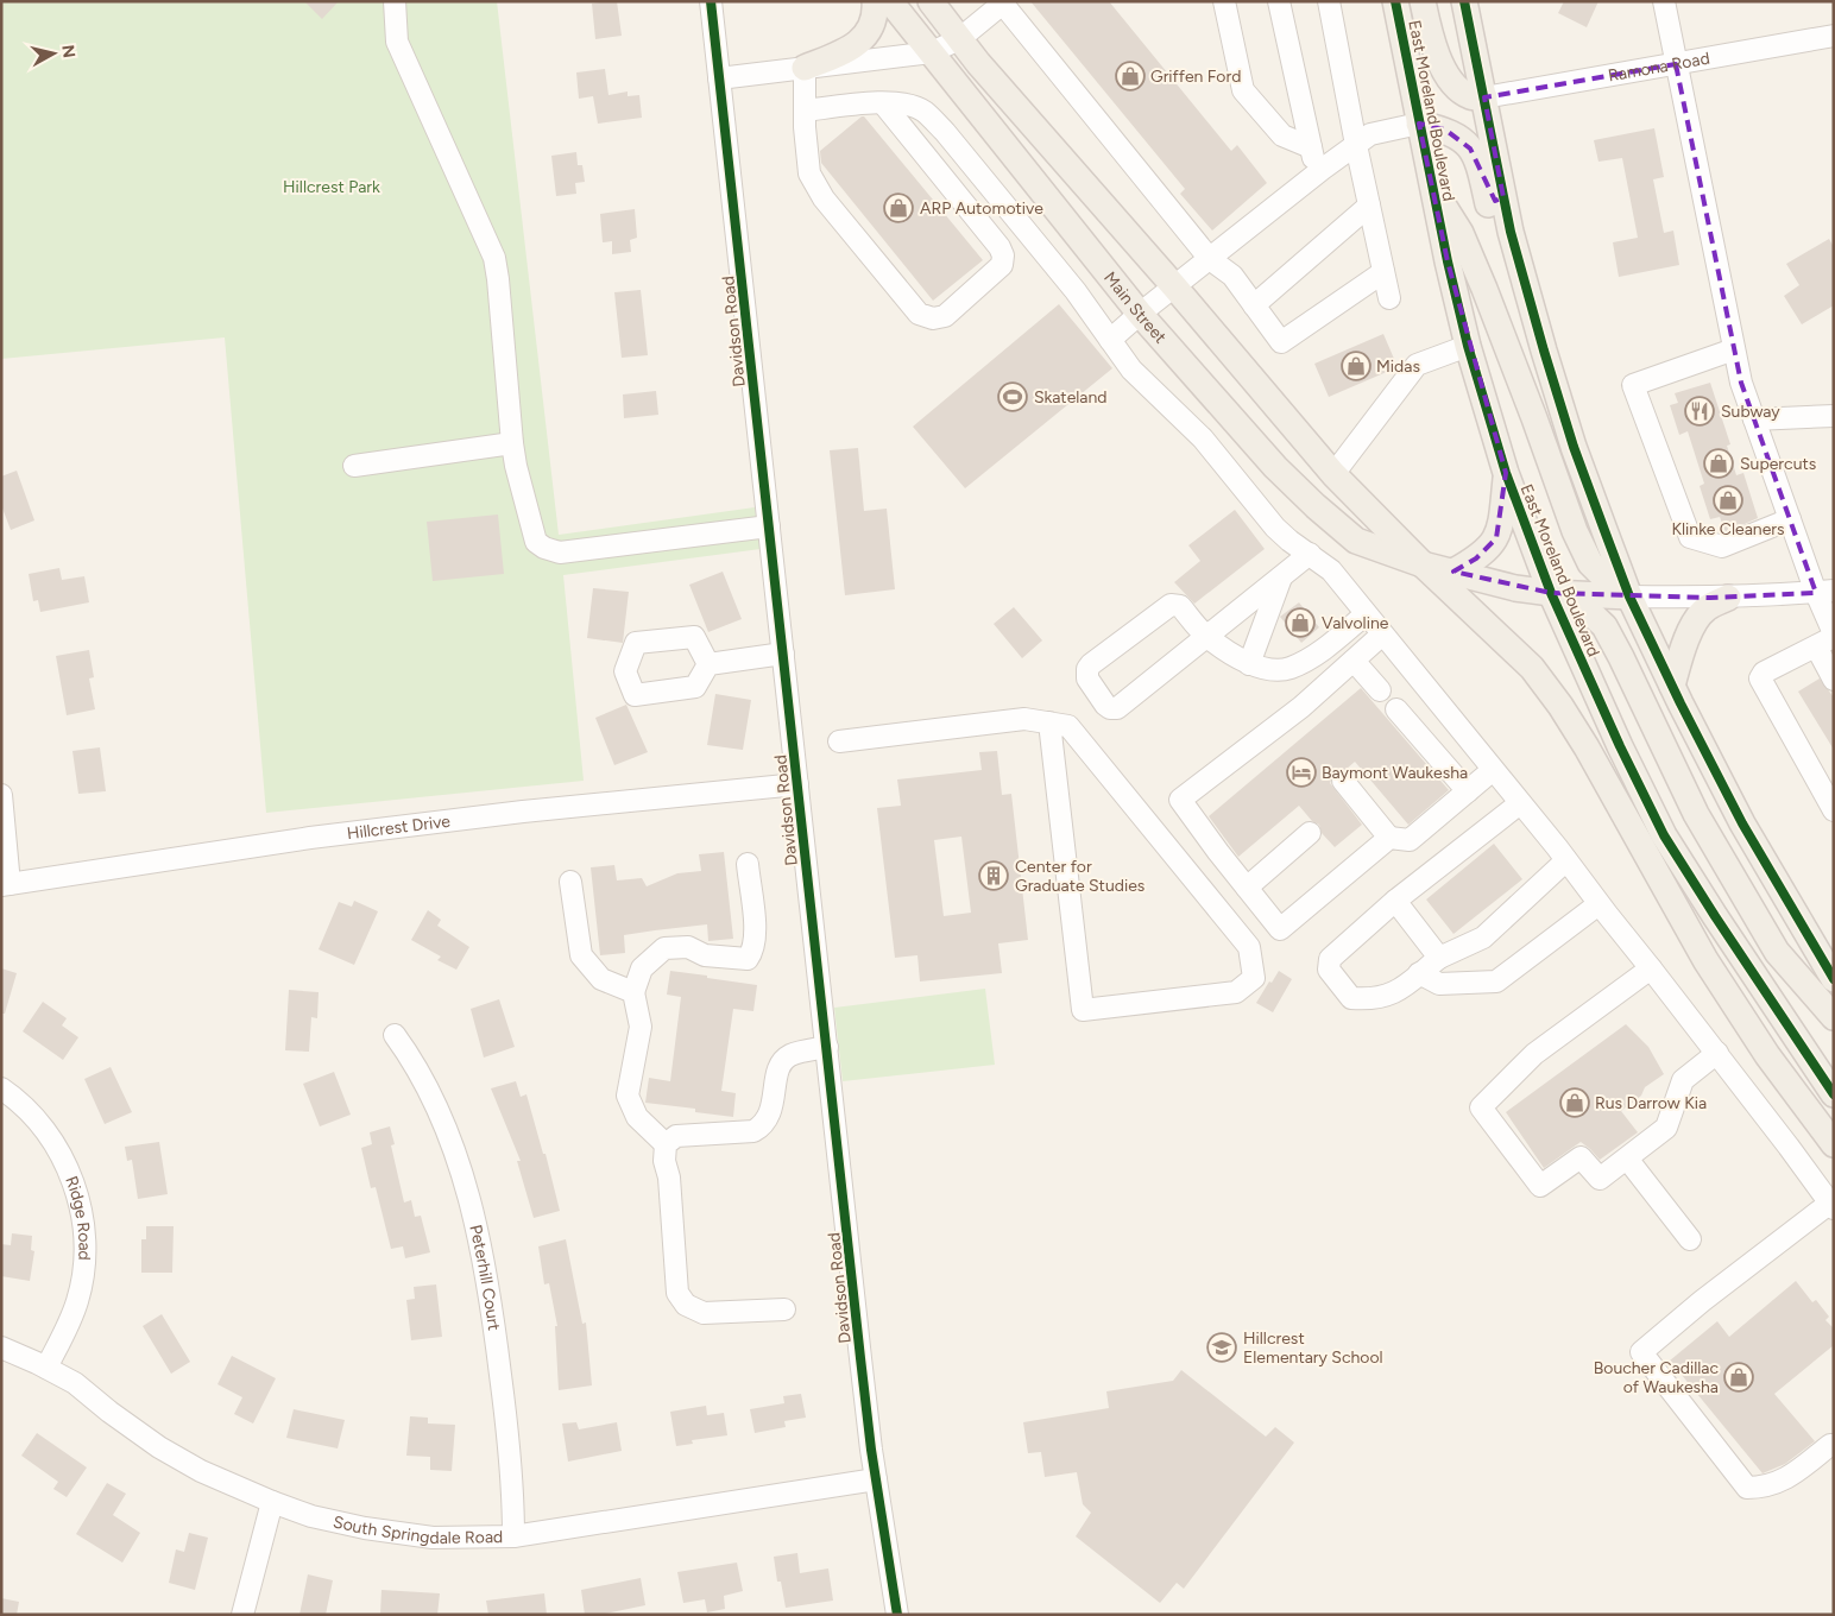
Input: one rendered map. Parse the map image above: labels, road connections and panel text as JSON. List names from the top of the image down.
{
  "streets": {
    "main road": ["East Moreland Boulevard", "Main Street"],
    "street": [
      "Ramona Road",
      "Davidson Road",
      "Hillcrest Drive",
      "Ridge Road",
      "Peterhill Court",
      "South Springdale Road"
    ]
  },
  "crossings": [
    ["East Moreland Boulevard", "Main Street"],
    ["Davidson Road", "Hillcrest Drive"],
    ["Davidson Road", "South Springdale Road"],
    ["Ridge Road", "South Springdale Road"],
    ["Peterhill Court", "South Springdale Road"]
  ],
  "parks": ["Hillcrest Park"],
  "places": {
    "shop": [
      "Griffen Ford",
      "ARP Automotive",
      "Midas",
      "Supercuts",
      "Klinke Cleaners",
      "Valvoline",
      "Rus Darrow Kia",
      "Boucher Cadillac of Waukesha"
    ],
    "sports": ["Skateland"],
    "restaurant": ["Subway"],
    "hotel": ["Baymont Waukesha"],
    "building": ["Center for Graduate Studies"],
    "school or university": ["Hillcrest Elementary School"]
  },
  "north": "right"
}
